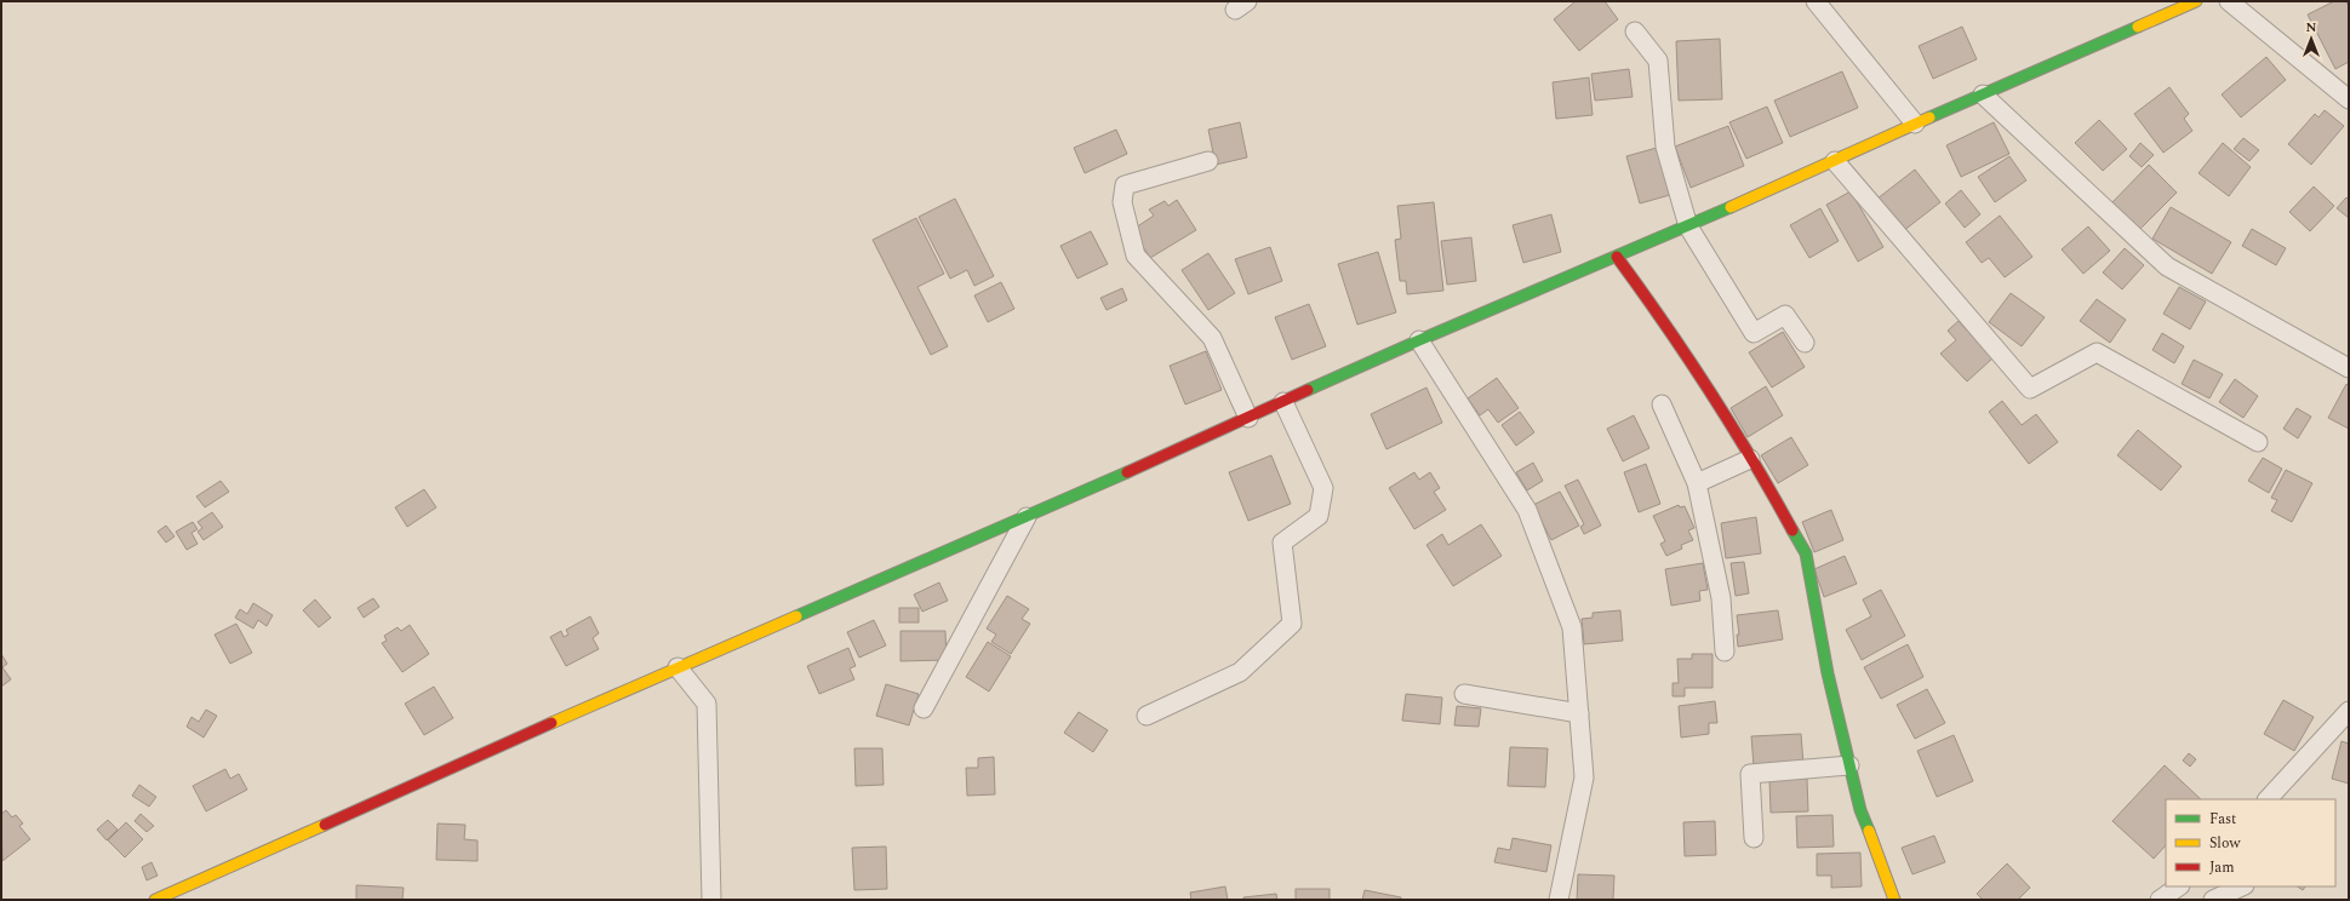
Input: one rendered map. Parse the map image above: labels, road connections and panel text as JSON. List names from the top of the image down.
{
  "legend": ["Fast", "Slow", "Jam"],
  "north": "top"
}
